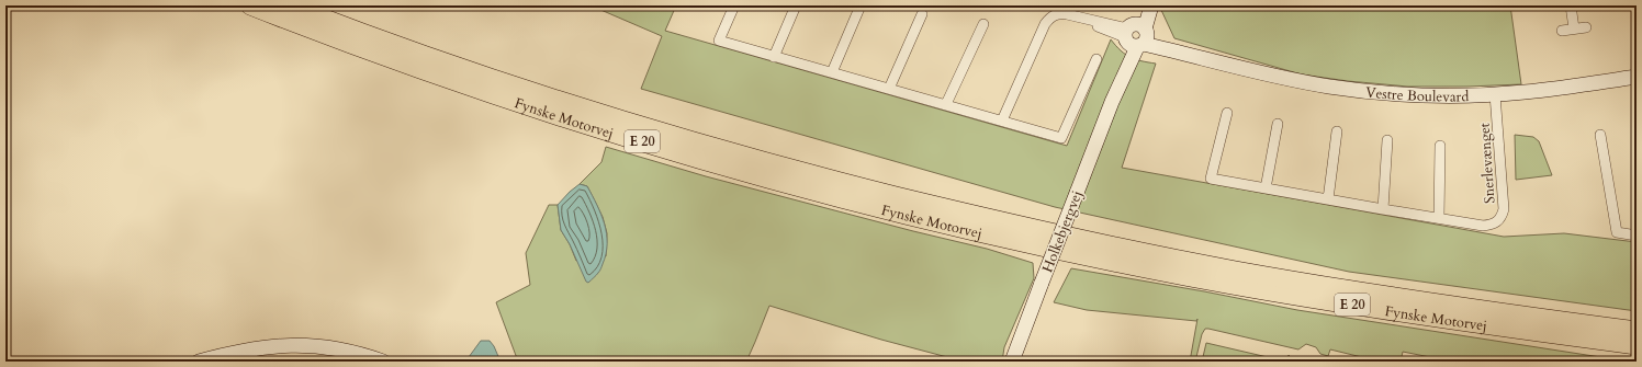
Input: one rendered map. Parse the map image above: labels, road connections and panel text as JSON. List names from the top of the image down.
{
  "streets": {
    "highway": ["Fynske Motorvej", "E 20"],
    "street": ["Vestre Boulevard", "Snerlevænget", "Holkebjergvej"]
  },
  "crossings": [
    ["Vestre Boulevard", "Snerlevænget"],
    ["Vestre Boulevard", "Holkebjergvej"]
  ]
}
